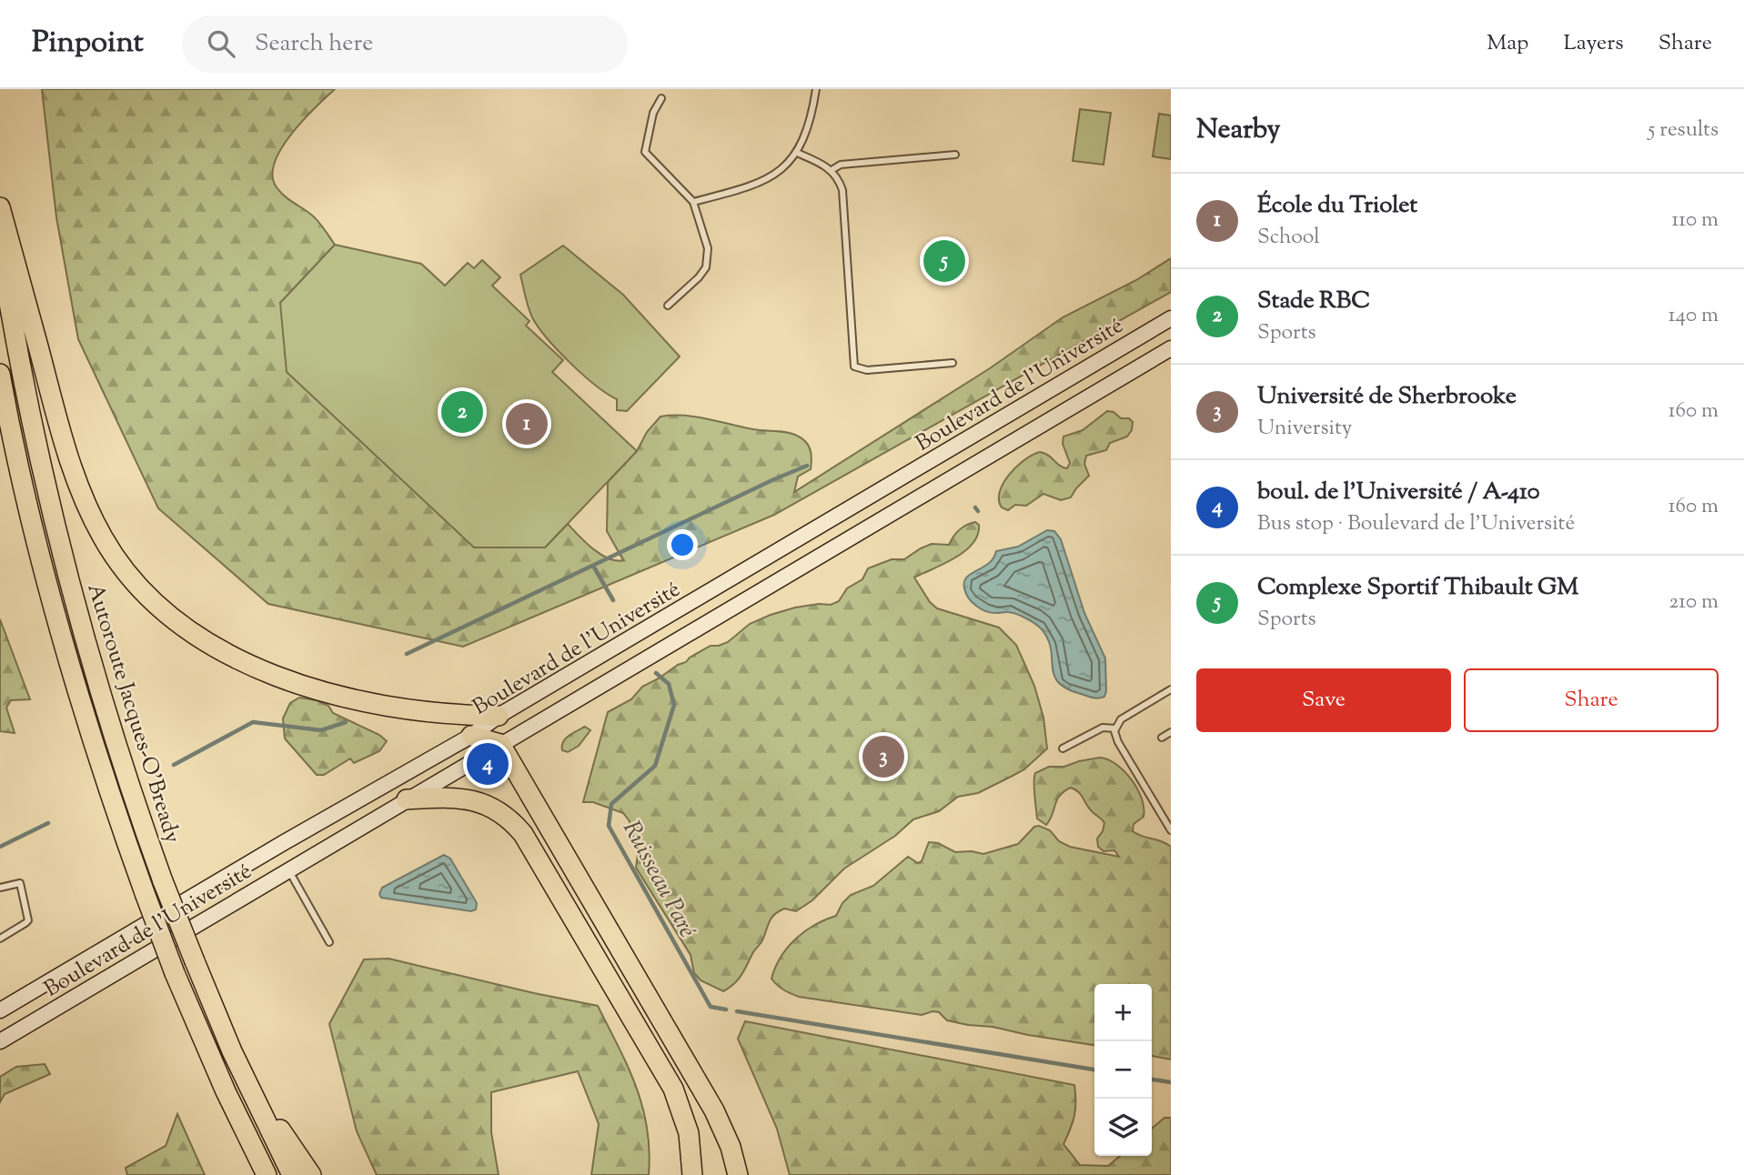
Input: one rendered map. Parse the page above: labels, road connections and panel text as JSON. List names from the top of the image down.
{
  "streets": {
    "highway": ["Autoroute Jacques-O'Bready"],
    "main road": ["Boulevard de l'Université"]
  },
  "water": ["Ruisseau Paré"],
  "page": {
    "header": "Pinpoint",
    "search": "Search here",
    "nav": ["Map", "Layers", "Share"],
    "heading": ["Nearby", "5 results"],
    "list": [
      {
        "mark": "1",
        "name": "École du Triolet",
        "note": "School",
        "value": "110 m"
      },
      {
        "mark": "2",
        "name": "Stade RBC",
        "note": "Sports",
        "value": "140 m"
      },
      {
        "mark": "3",
        "name": "Université de Sherbrooke",
        "note": "University",
        "value": "160 m"
      },
      {
        "mark": "4",
        "name": "boul. de l'Université / A-410",
        "note": "Bus stop · Boulevard de l'Université",
        "value": "160 m"
      },
      {
        "mark": "5",
        "name": "Complexe Sportif Thibault GM",
        "note": "Sports",
        "value": "210 m"
      }
    ],
    "pins": [
      "5",
      "2",
      "1",
      "3",
      "4"
    ],
    "buttons": ["Save", "Share"],
    "map_buttons": ["+", "−"]
  }
}
